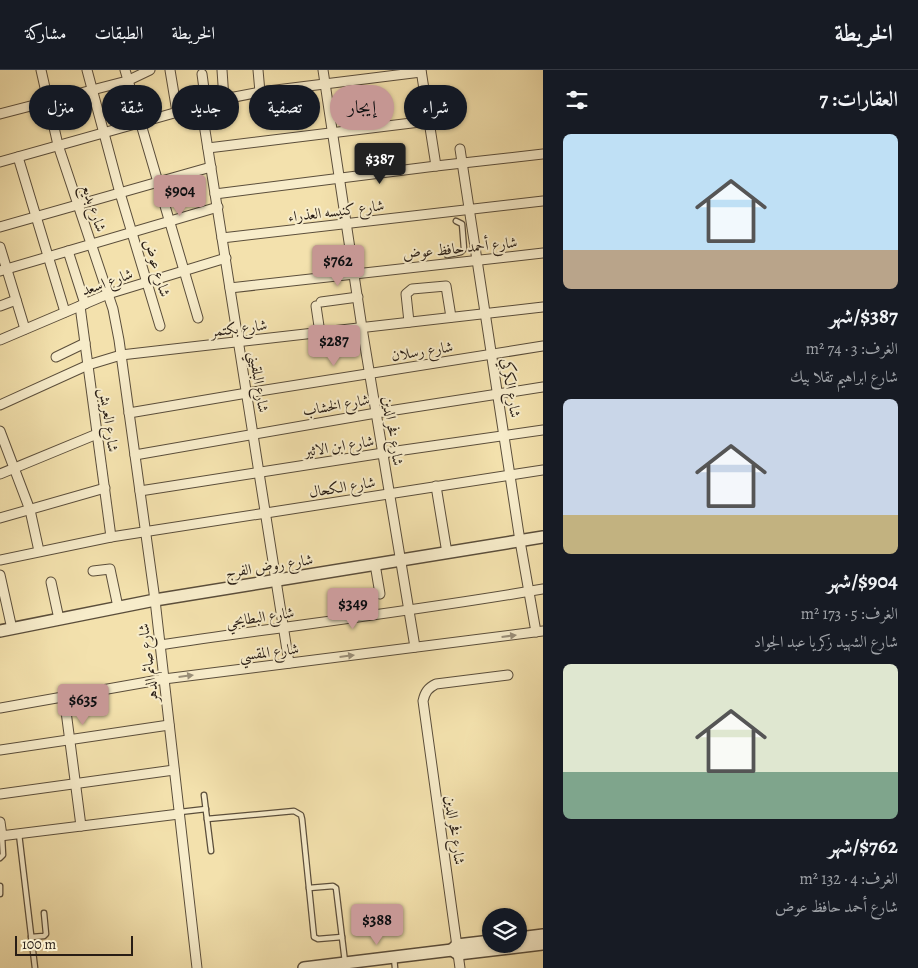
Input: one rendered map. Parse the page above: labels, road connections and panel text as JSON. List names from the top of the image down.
{
  "streets": {
    "street": [
      "شارع بديع",
      "شارع كنيسه العذراء",
      "شارع أحمد حافظ عوض",
      "شارع عوض",
      "شارع اسعد",
      "شارع بكتمر",
      "شارع رسلان",
      "شارع البلقيني",
      "شارع الكركي",
      "شارع الخشاب",
      "شارع العريش",
      "شارع فخر الدين",
      "شارع ابن الاثير",
      "شارع الكحال",
      "شارع روض الفرج",
      "شارع البطايحي",
      "شارع المقسي",
      "شارع صائم الدهر"
    ]
  },
  "crossings": [
    ["شارع بديع", "شارع اسعد"],
    ["شارع بديع", "شارع بكتمر"],
    ["شارع بديع", "شارع صائم الدهر"],
    ["شارع كنيسه العذراء", "شارع البلقيني"],
    ["شارع كنيسه العذراء", "شارع الكركي"],
    ["شارع كنيسه العذراء", "شارع فخر الدين"],
    ["شارع أحمد حافظ عوض", "شارع البلقيني"],
    ["شارع أحمد حافظ عوض", "شارع الكركي"],
    ["شارع أحمد حافظ عوض", "شارع فخر الدين"],
    ["شارع عوض", "شارع اسعد"],
    ["شارع اسعد", "شارع البلقيني"],
    ["شارع اسعد", "شارع العريش"],
    ["شارع بكتمر", "شارع البلقيني"],
    ["شارع بكتمر", "شارع الكركي"],
    ["شارع بكتمر", "شارع العريش"],
    ["شارع بكتمر", "شارع فخر الدين"],
    ["شارع بكتمر", "شارع صائم الدهر"],
    ["شارع رسلان", "شارع البلقيني"],
    ["شارع رسلان", "شارع الكركي"],
    ["شارع رسلان", "شارع فخر الدين"],
    ["شارع رسلان", "شارع صائم الدهر"],
    ["شارع البلقيني", "شارع الخشاب"],
    ["شارع البلقيني", "شارع ابن الاثير"],
    ["شارع البلقيني", "شارع الكحال"],
    ["شارع البلقيني", "شارع روض الفرج"],
    ["شارع البلقيني", "شارع البطايحي"],
    ["شارع البلقيني", "شارع المقسي"],
    ["شارع الكركي", "شارع الخشاب"],
    ["شارع الكركي", "شارع ابن الاثير"],
    ["شارع الكركي", "شارع الكحال"],
    ["شارع الكركي", "شارع روض الفرج"],
    ["شارع الكركي", "شارع البطايحي"],
    ["شارع الكركي", "شارع المقسي"],
    ["شارع الخشاب", "شارع فخر الدين"],
    ["شارع الخشاب", "شارع صائم الدهر"],
    ["شارع العريش", "شارع الكحال"],
    ["شارع فخر الدين", "شارع ابن الاثير"],
    ["شارع فخر الدين", "شارع الكحال"],
    ["شارع فخر الدين", "شارع روض الفرج"],
    ["شارع فخر الدين", "شارع البطايحي"],
    ["شارع فخر الدين", "شارع المقسي"],
    ["شارع ابن الاثير", "شارع صائم الدهر"],
    ["شارع الكحال", "شارع صائم الدهر"],
    ["شارع روض الفرج", "شارع صائم الدهر"],
    ["شارع البطايحي", "شارع صائم الدهر"],
    ["شارع المقسي", "شارع صائم الدهر"]
  ],
  "one_way": ["شارع المقسي"],
  "scale_bar": "100 m",
  "page": {
    "header": "الخريطة",
    "nav": ["الخريطة", "الطبقات", "مشاركة"],
    "heading": "العقارات: 7",
    "chip": [
      "شراء",
      "إيجار",
      "تصفية",
      "جديد",
      "شقة",
      "منزل"
    ],
    "list": [
      {
        "name": "$387/شهر",
        "note": "الغرف: 3 · 74 m² · شارع ابراهيم تقلا بيك"
      },
      {
        "name": "$904/شهر",
        "note": "الغرف: 5 · 173 m² · شارع الشهيد زكريا عبد الجواد"
      },
      {
        "name": "$762/شهر",
        "note": "الغرف: 4 · 132 m² · شارع أحمد حافظ عوض"
      }
    ],
    "price": [
      "$387",
      "$904",
      "$762",
      "$287",
      "$349",
      "$635",
      "$388"
    ],
    "scale": "100 m"
  }
}
